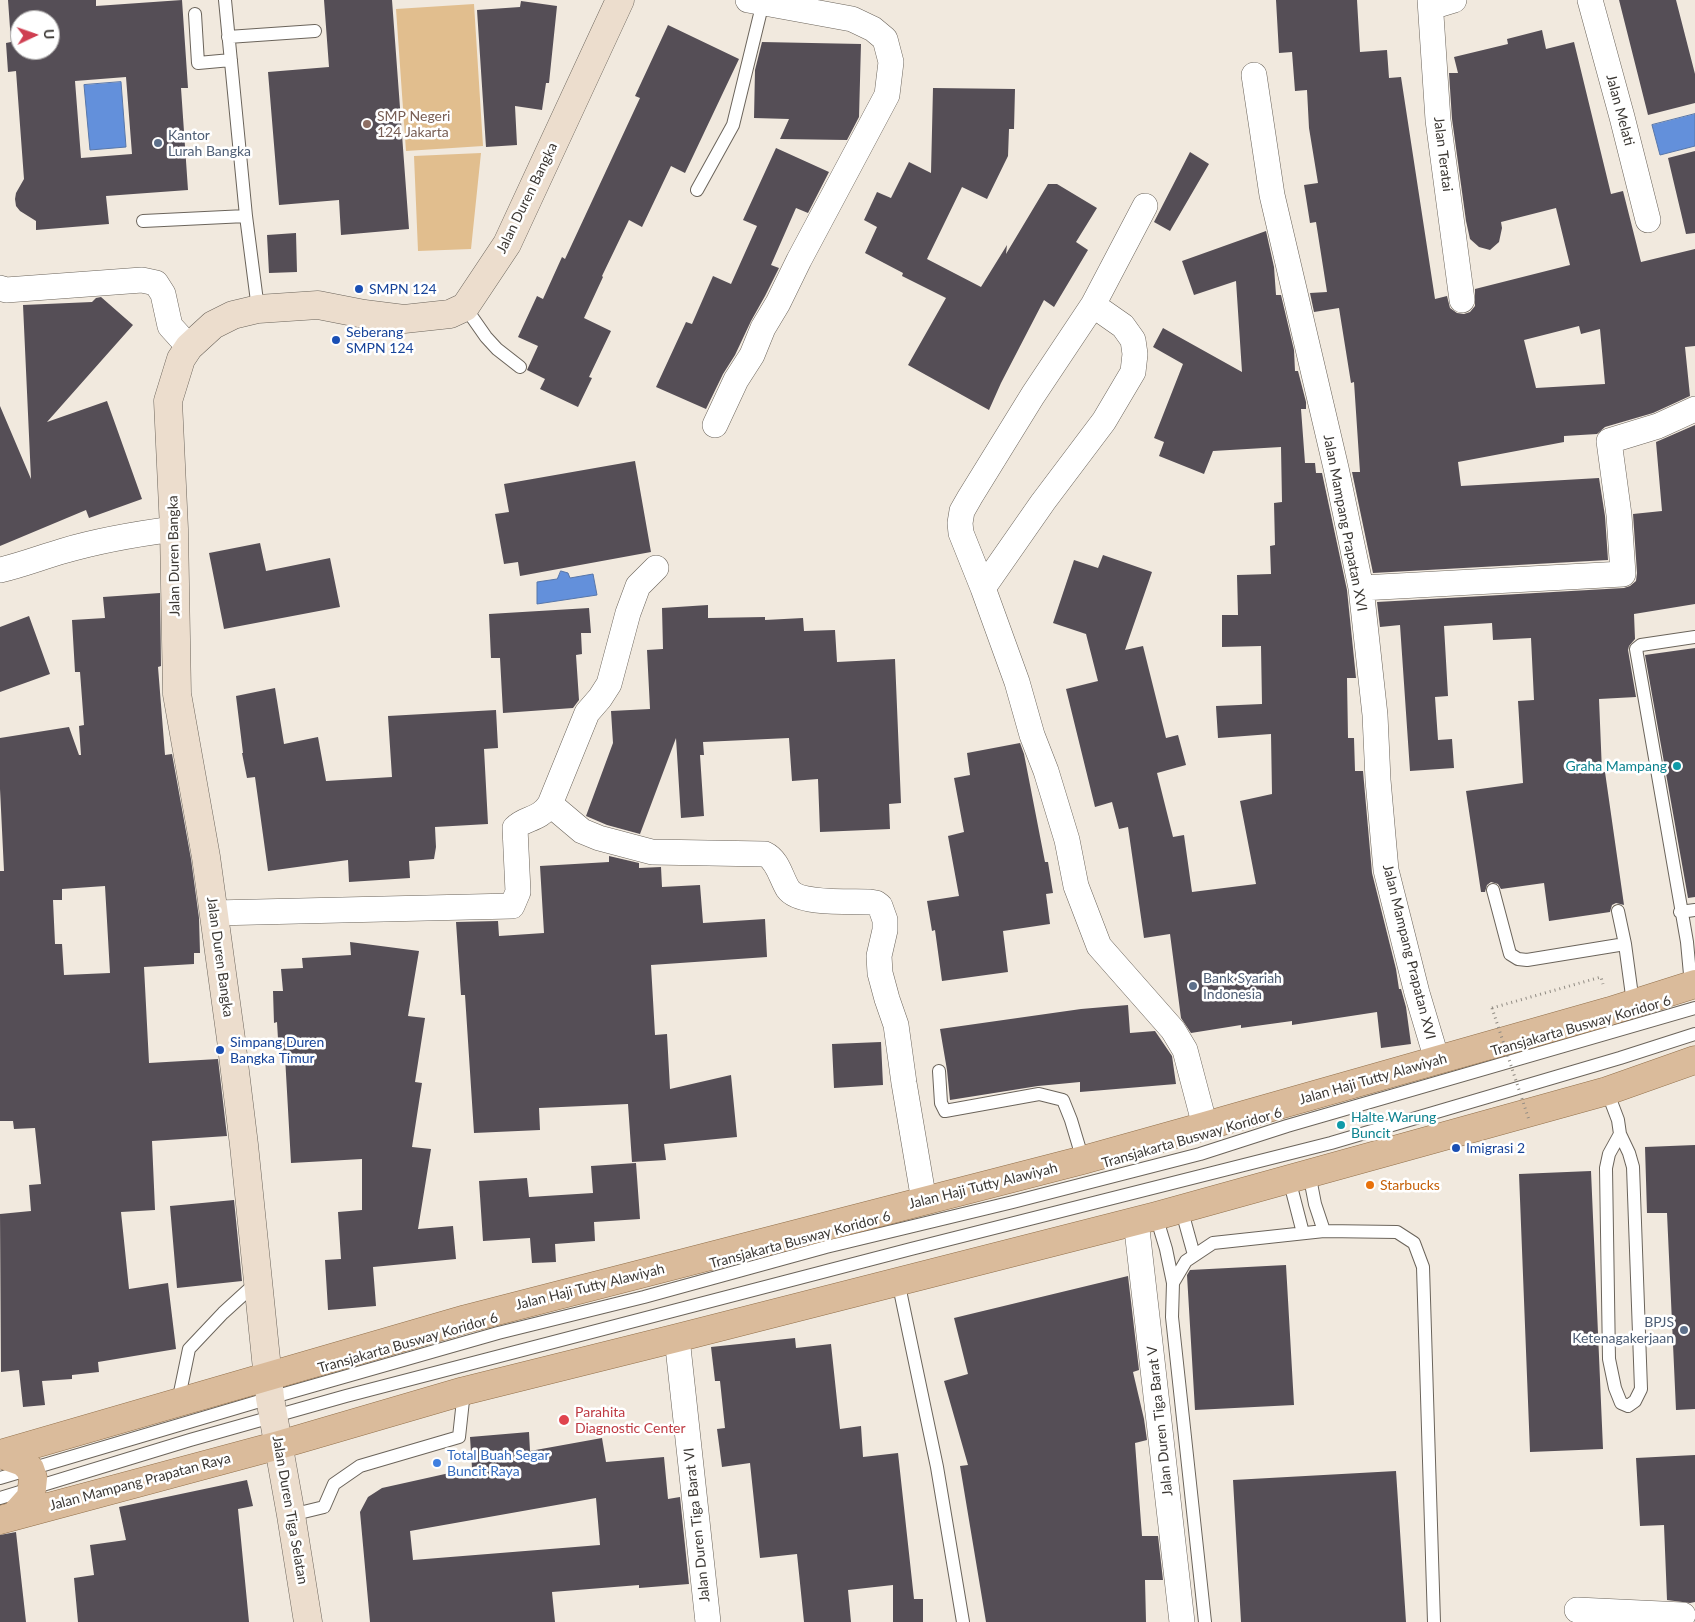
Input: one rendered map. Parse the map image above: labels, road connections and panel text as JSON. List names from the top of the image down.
{
  "streets": {
    "main road": ["Jalan Haji Tutty Alawiyah", "Jalan Mampang Prapatan Raya"],
    "street": [
      "Jalan Melati",
      "Jalan Teratai",
      "Jalan Duren Bangka",
      "Jalan Mampang Prapatan XVI",
      "Jalan Duren Tiga Barat V",
      "Jalan Duren Tiga Selatan",
      "Jalan Duren Tiga Barat VI"
    ],
    "lane": ["Transjakarta Busway Koridor 6"]
  },
  "crossings": [
    ["Jalan Duren Bangka", "Transjakarta Busway Koridor 6"],
    ["Jalan Duren Bangka", "Jalan Haji Tutty Alawiyah"],
    ["Jalan Duren Bangka", "Jalan Duren Tiga Selatan"],
    ["Jalan Mampang Prapatan XVI", "Jalan Haji Tutty Alawiyah"],
    ["Transjakarta Busway Koridor 6", "Jalan Haji Tutty Alawiyah"],
    ["Transjakarta Busway Koridor 6", "Jalan Duren Tiga Selatan"],
    ["Jalan Haji Tutty Alawiyah", "Jalan Duren Tiga Selatan"],
    ["Jalan Mampang Prapatan Raya", "Jalan Duren Tiga Selatan"]
  ],
  "places": [
    "SMP Negeri 124 Jakarta",
    "Kantor Lurah Bangka",
    "SMPN 124",
    "Seberang SMPN 124",
    "Graha Mampang",
    "Bank Syariah Indonesia",
    "Simpang Duren Bangka Timur",
    "Halte Warung Buncit",
    "Imigrasi 2",
    "Starbucks",
    "BPJS Ketenagakerjaan",
    "Parahita Diagnostic Center",
    "Total Buah Segar Buncit Raya"
  ],
  "north": "right"
}
